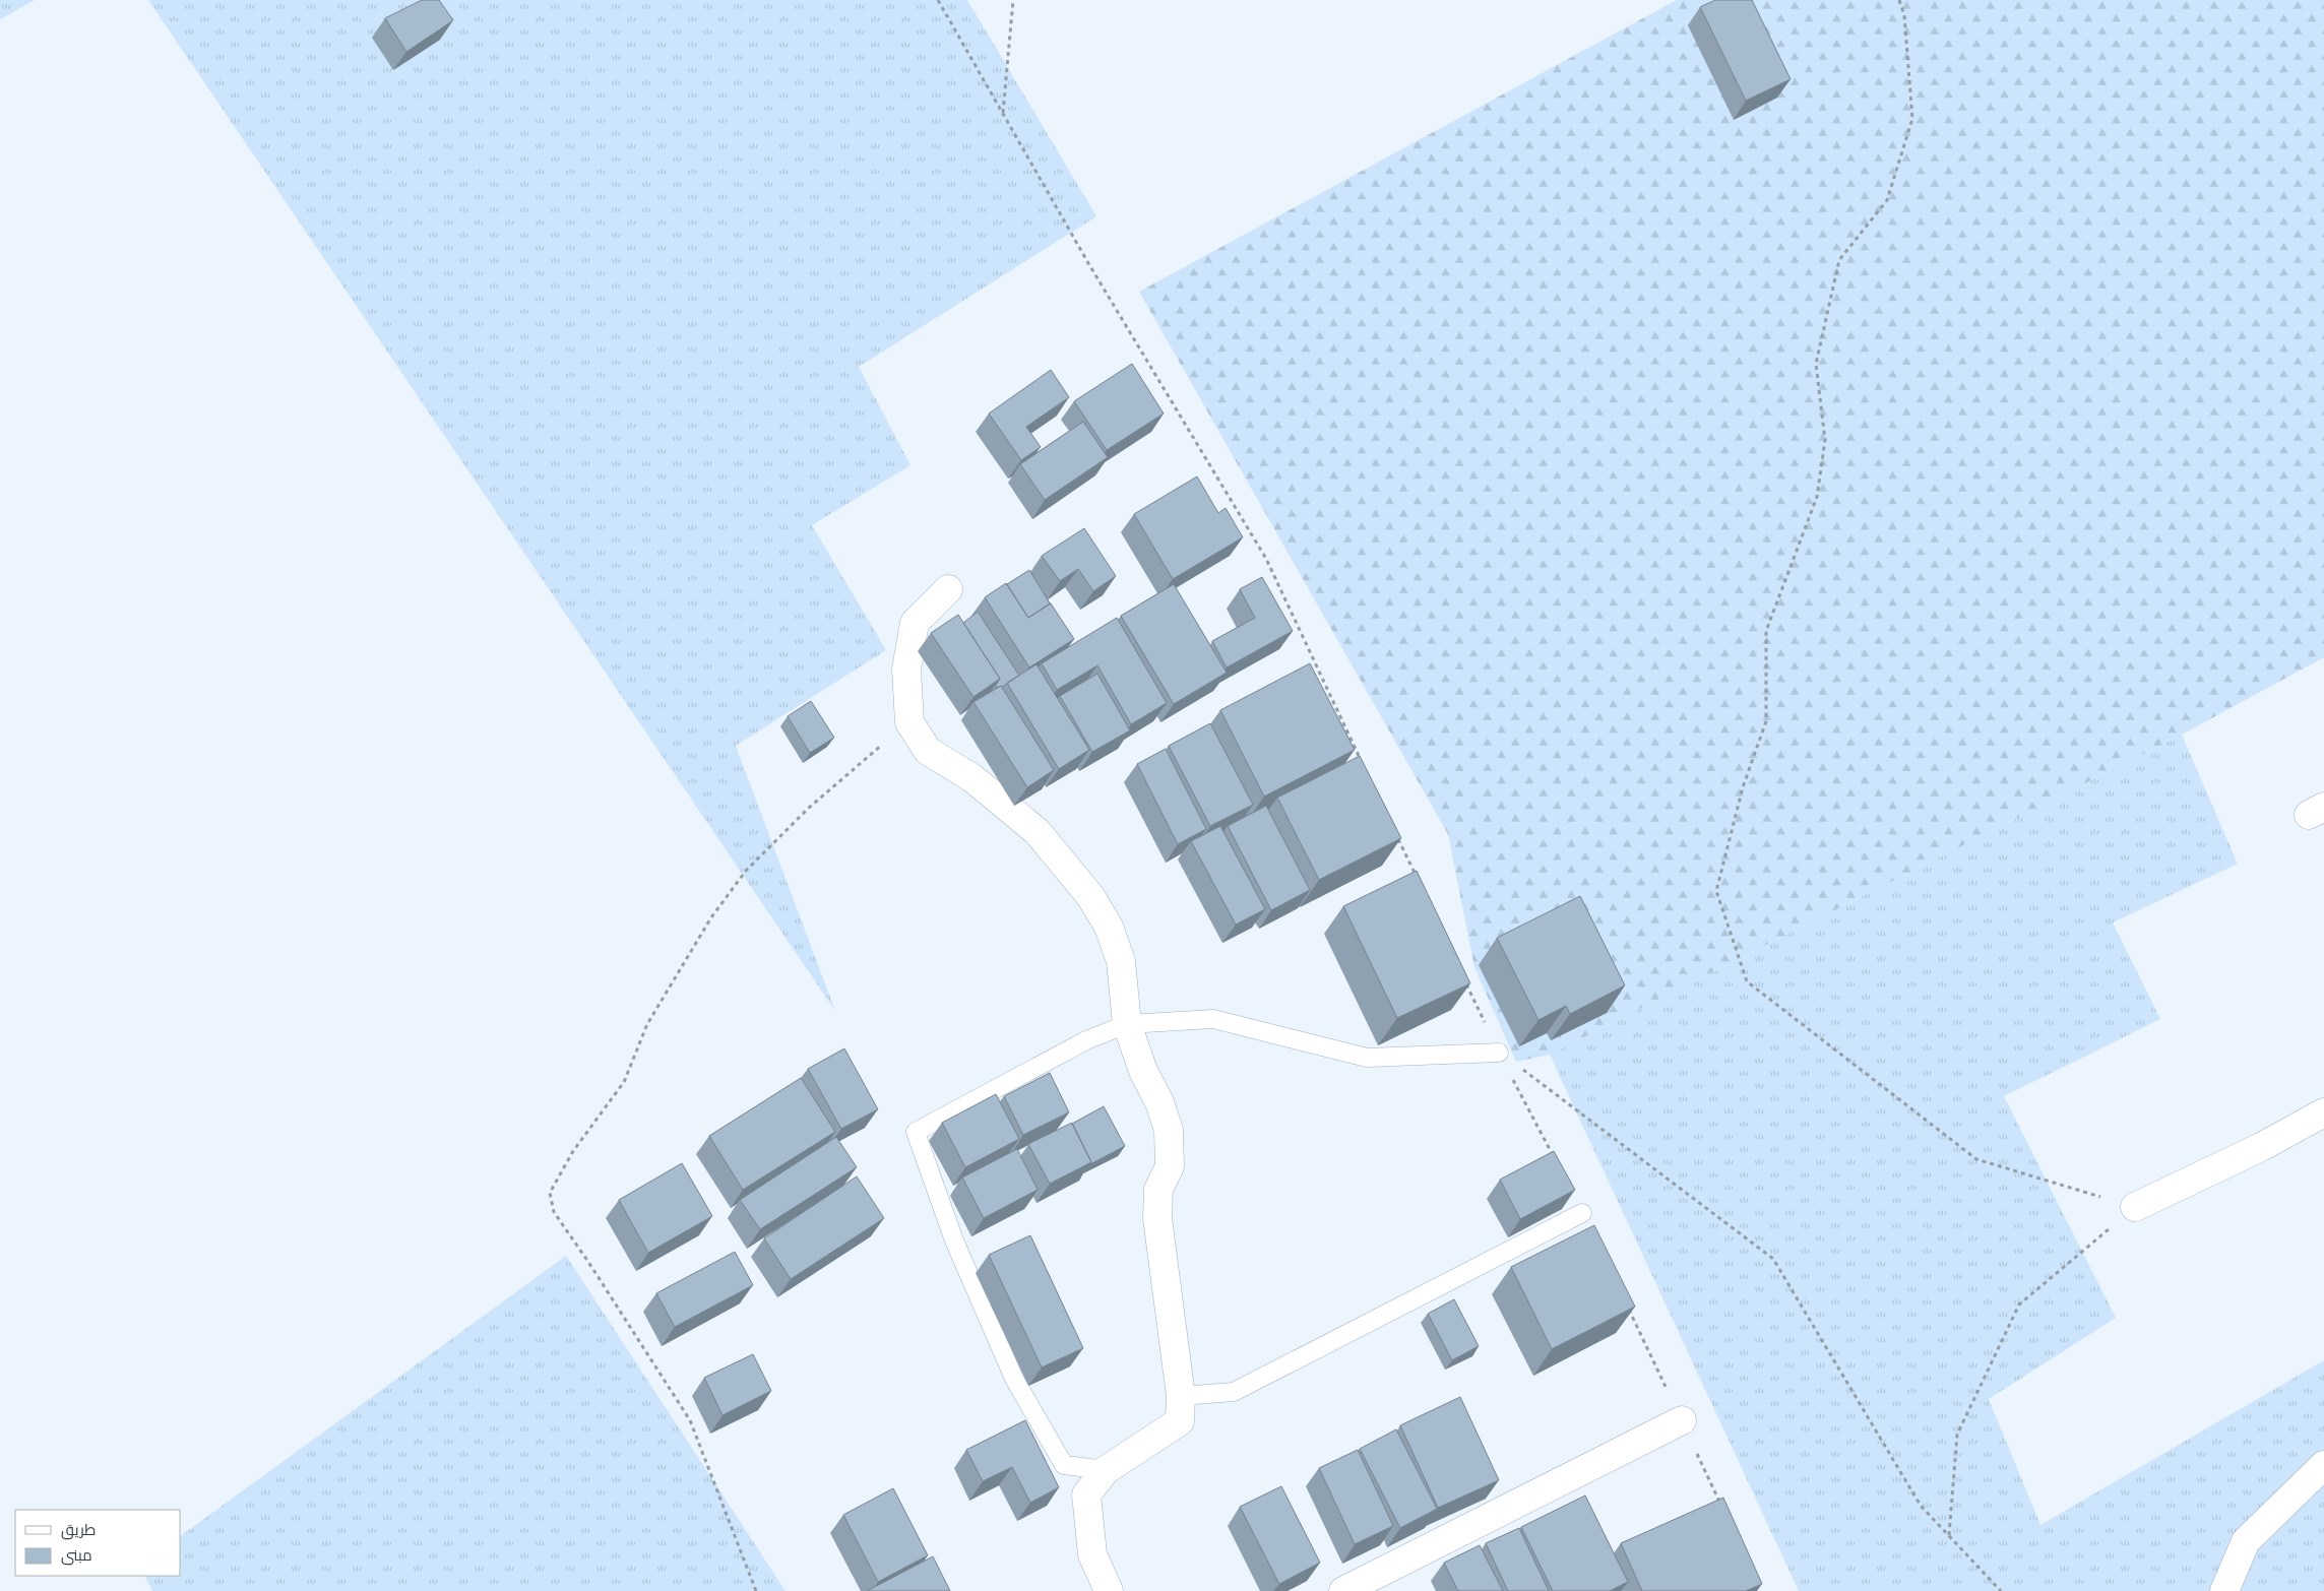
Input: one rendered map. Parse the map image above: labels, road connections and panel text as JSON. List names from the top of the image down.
{
  "legend": ["طريق", "مبنى"]
}
